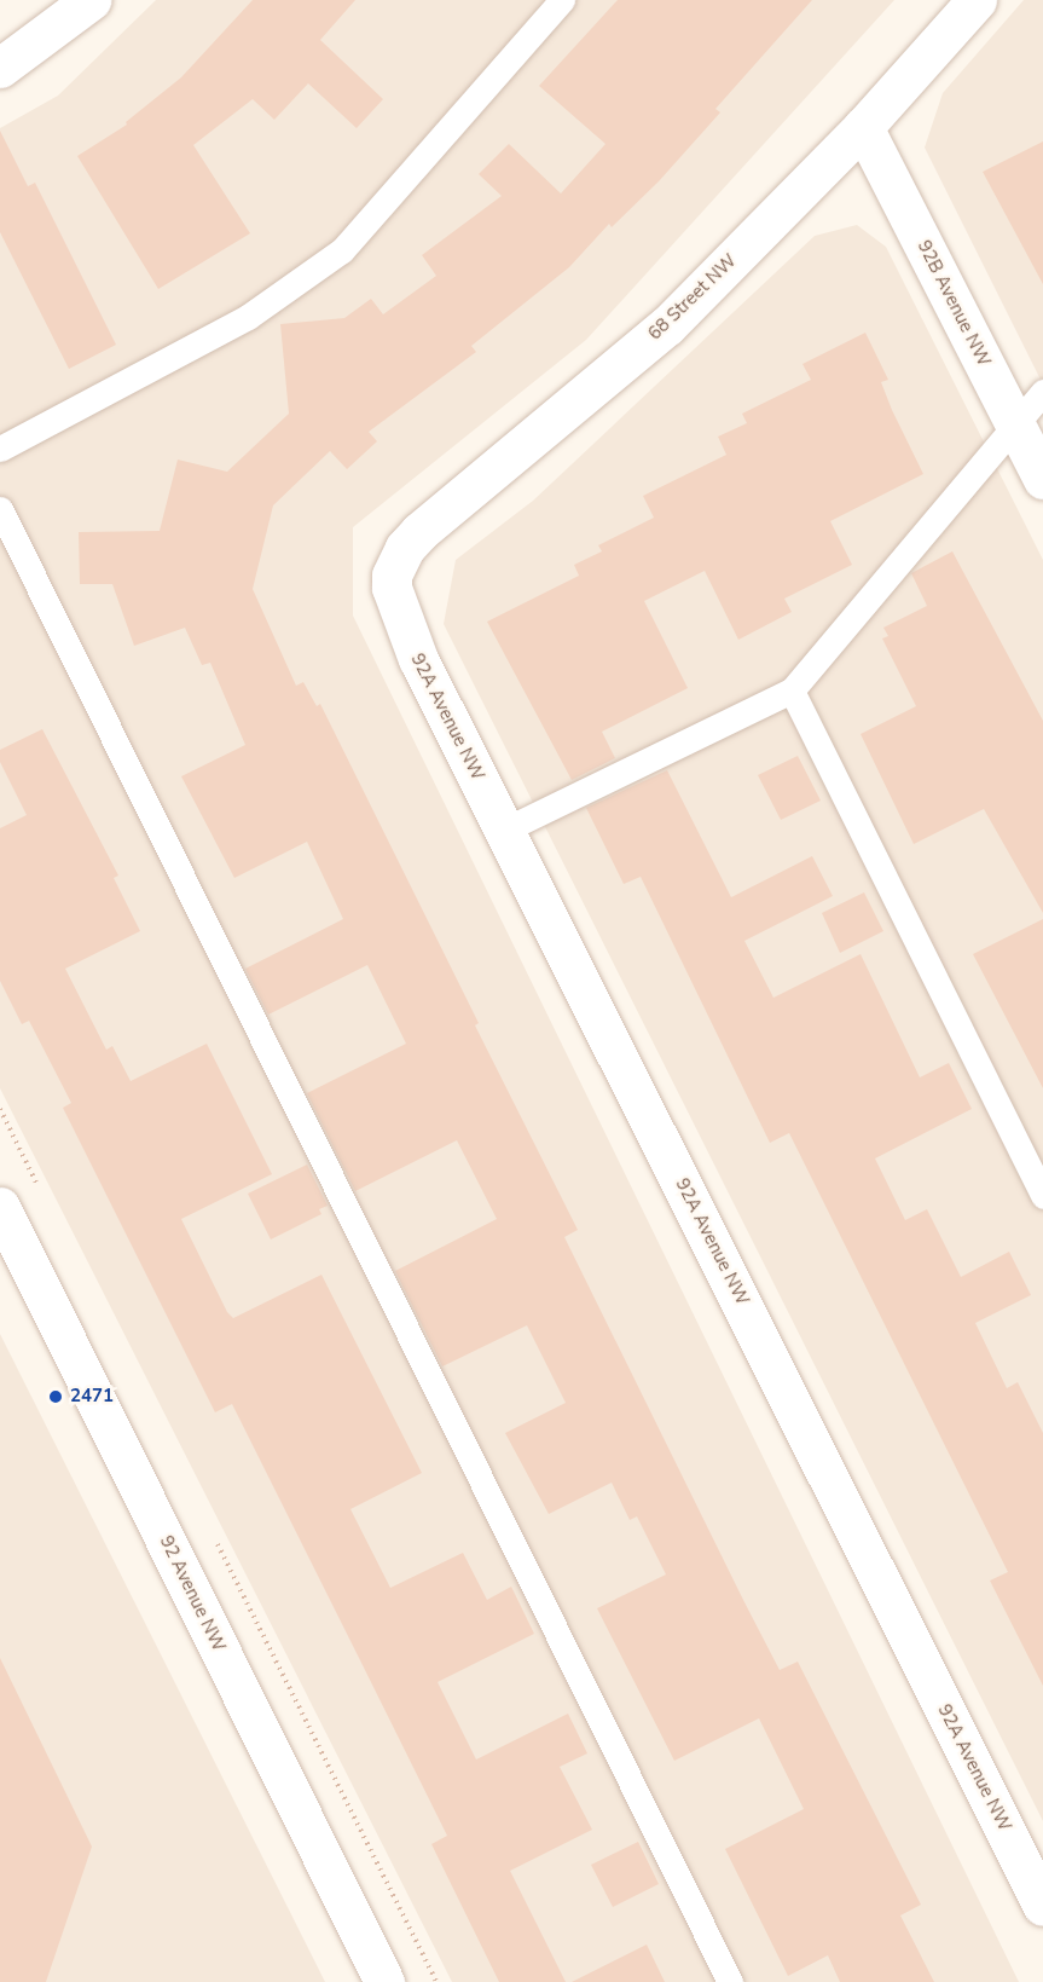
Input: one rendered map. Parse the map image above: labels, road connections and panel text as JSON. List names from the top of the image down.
{
  "streets": {
    "street": [
      "68 Street NW",
      "92B Avenue NW",
      "92A Avenue NW",
      "92 Avenue NW"
    ]
  },
  "crossings": [
    ["68 Street NW", "92B Avenue NW"],
    ["68 Street NW", "92A Avenue NW"]
  ],
  "places": ["2471"]
}
